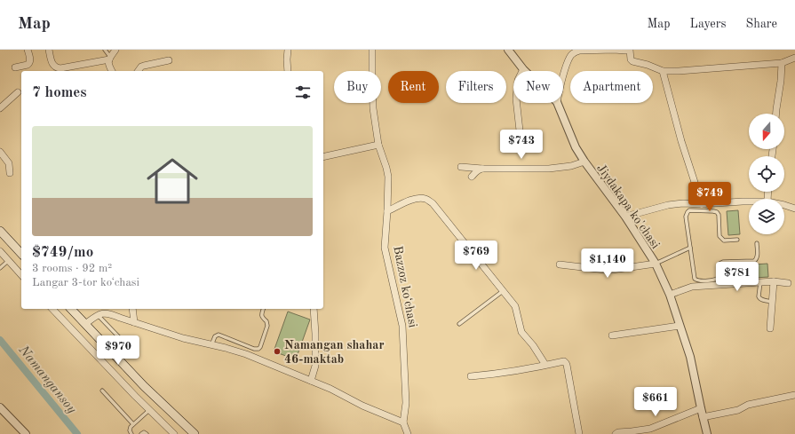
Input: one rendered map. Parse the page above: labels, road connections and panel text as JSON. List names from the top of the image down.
{
  "streets": {
    "street": ["Jiydakapa ko'chasi", "Bazzoz koʻchasi"]
  },
  "water": ["Namangansoy"],
  "places": ["Namangan shahar 46-maktab"],
  "north": "bottom",
  "page": {
    "header": "Map",
    "nav": ["Map", "Layers", "Share"],
    "chip": [
      "Buy",
      "Rent",
      "Filters",
      "New",
      "Apartment"
    ],
    "heading": "7 homes",
    "list": [
      {
        "name": "$749/mo",
        "note": "3 rooms · 92 m² · Langar 3-tor koʻchasi"
      }
    ],
    "price": [
      "$743",
      "$749",
      "$769",
      "$1,140",
      "$781",
      "$970",
      "$661"
    ]
  }
}
